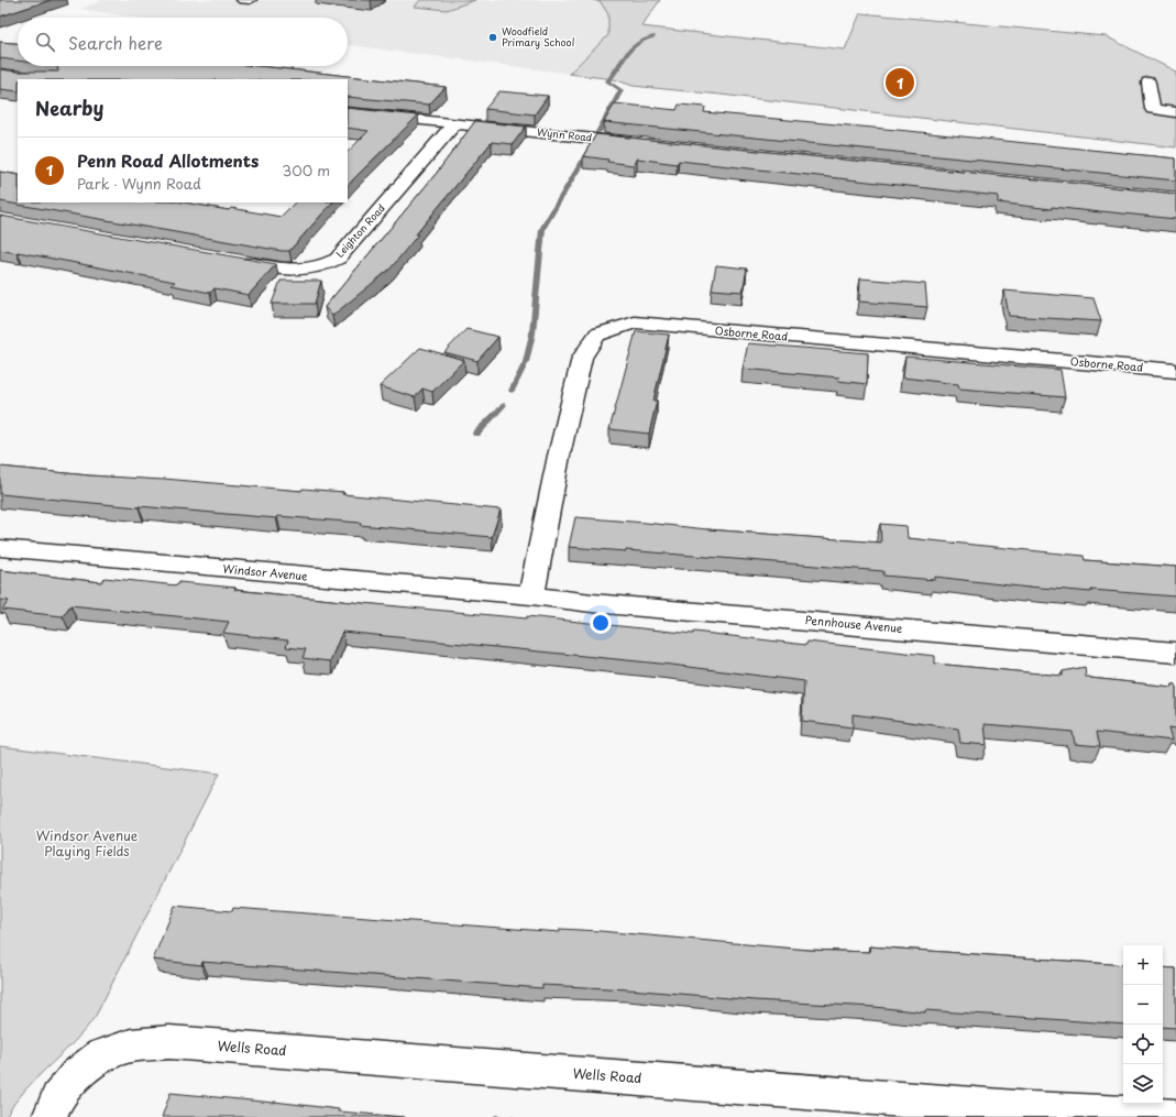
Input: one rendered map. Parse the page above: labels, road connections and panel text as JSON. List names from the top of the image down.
{
  "streets": {
    "street": [
      "Wynn Road",
      "Leighton Road",
      "Osborne Road",
      "Windsor Avenue",
      "Pennhouse Avenue",
      "Wells Road"
    ]
  },
  "crossings": [
    ["Wynn Road", "Leighton Road"],
    ["Osborne Road", "Windsor Avenue"],
    ["Osborne Road", "Pennhouse Avenue"],
    ["Windsor Avenue", "Pennhouse Avenue"]
  ],
  "parks": ["Windsor Avenue Playing Fields"],
  "places": ["Woodfield Primary School"],
  "page": {
    "search": "Search here",
    "pins": "1",
    "heading": "Nearby",
    "list": [
      {
        "mark": "1",
        "name": "Penn Road Allotments",
        "note": "Park · Wynn Road",
        "value": "300 m"
      }
    ],
    "map_buttons": ["+", "−"]
  }
}
